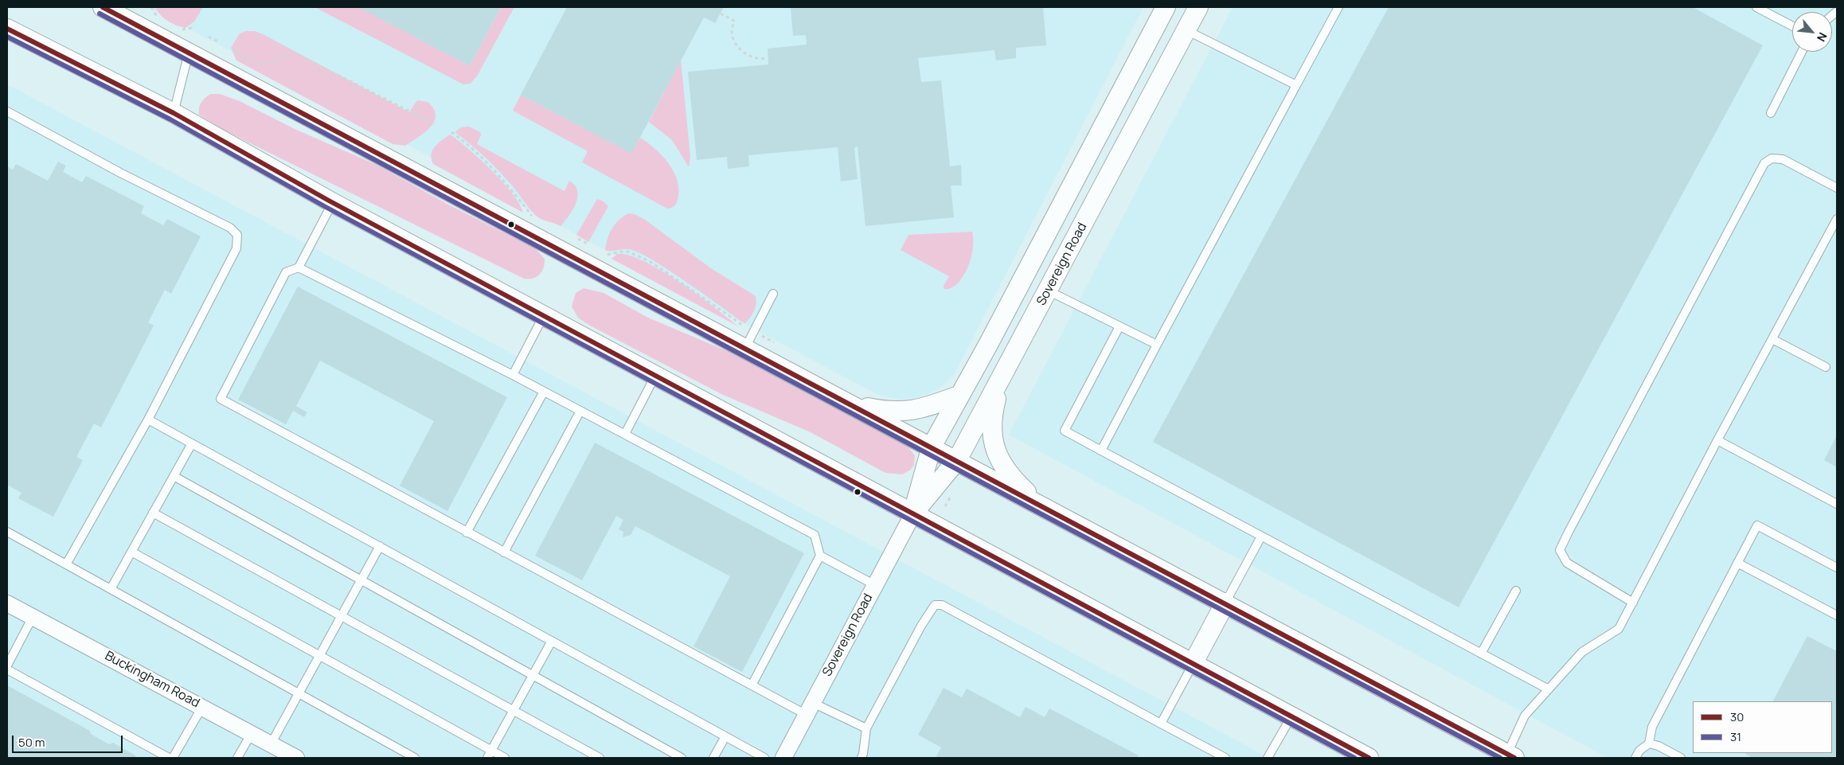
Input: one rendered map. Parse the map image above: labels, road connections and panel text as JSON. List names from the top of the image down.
{
  "streets": {
    "street": ["Sovereign Road", "Buckingham Road"]
  },
  "lines": ["transit line 30", "transit line 31"],
  "legend": ["30", "31"],
  "scale_bar": "50 m",
  "north": "bottom right"
}
